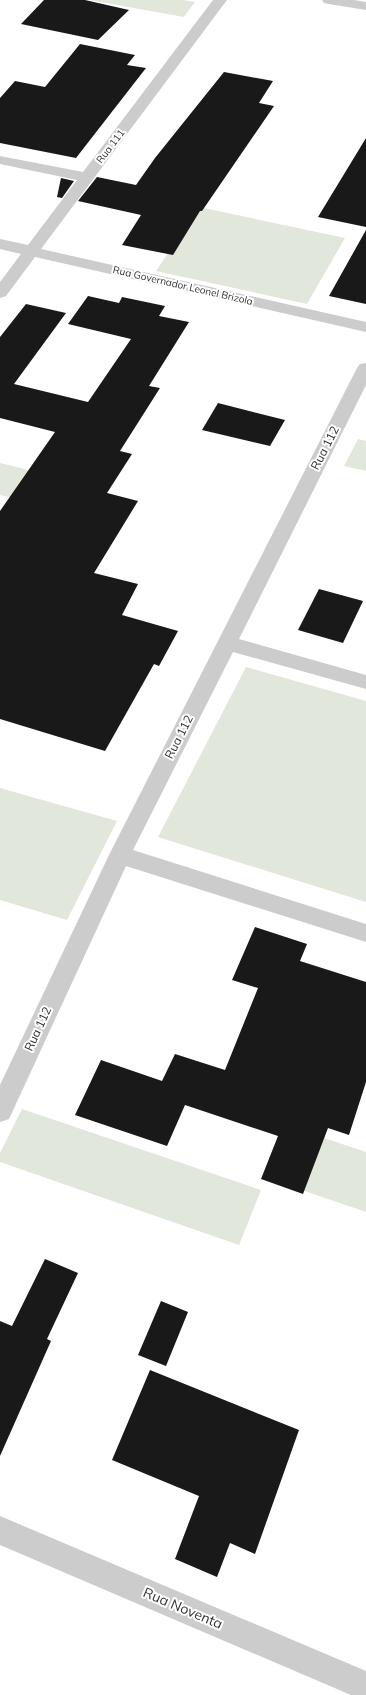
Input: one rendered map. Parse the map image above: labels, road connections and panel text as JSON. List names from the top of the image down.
{
  "streets": {
    "street": [
      "Rua 111",
      "Rua Governador Leonel Brizola",
      "Rua 112",
      "Rua Noventa"
    ]
  },
  "crossings": [
    ["Rua 111", "Rua Governador Leonel Brizola"]
  ]
}
